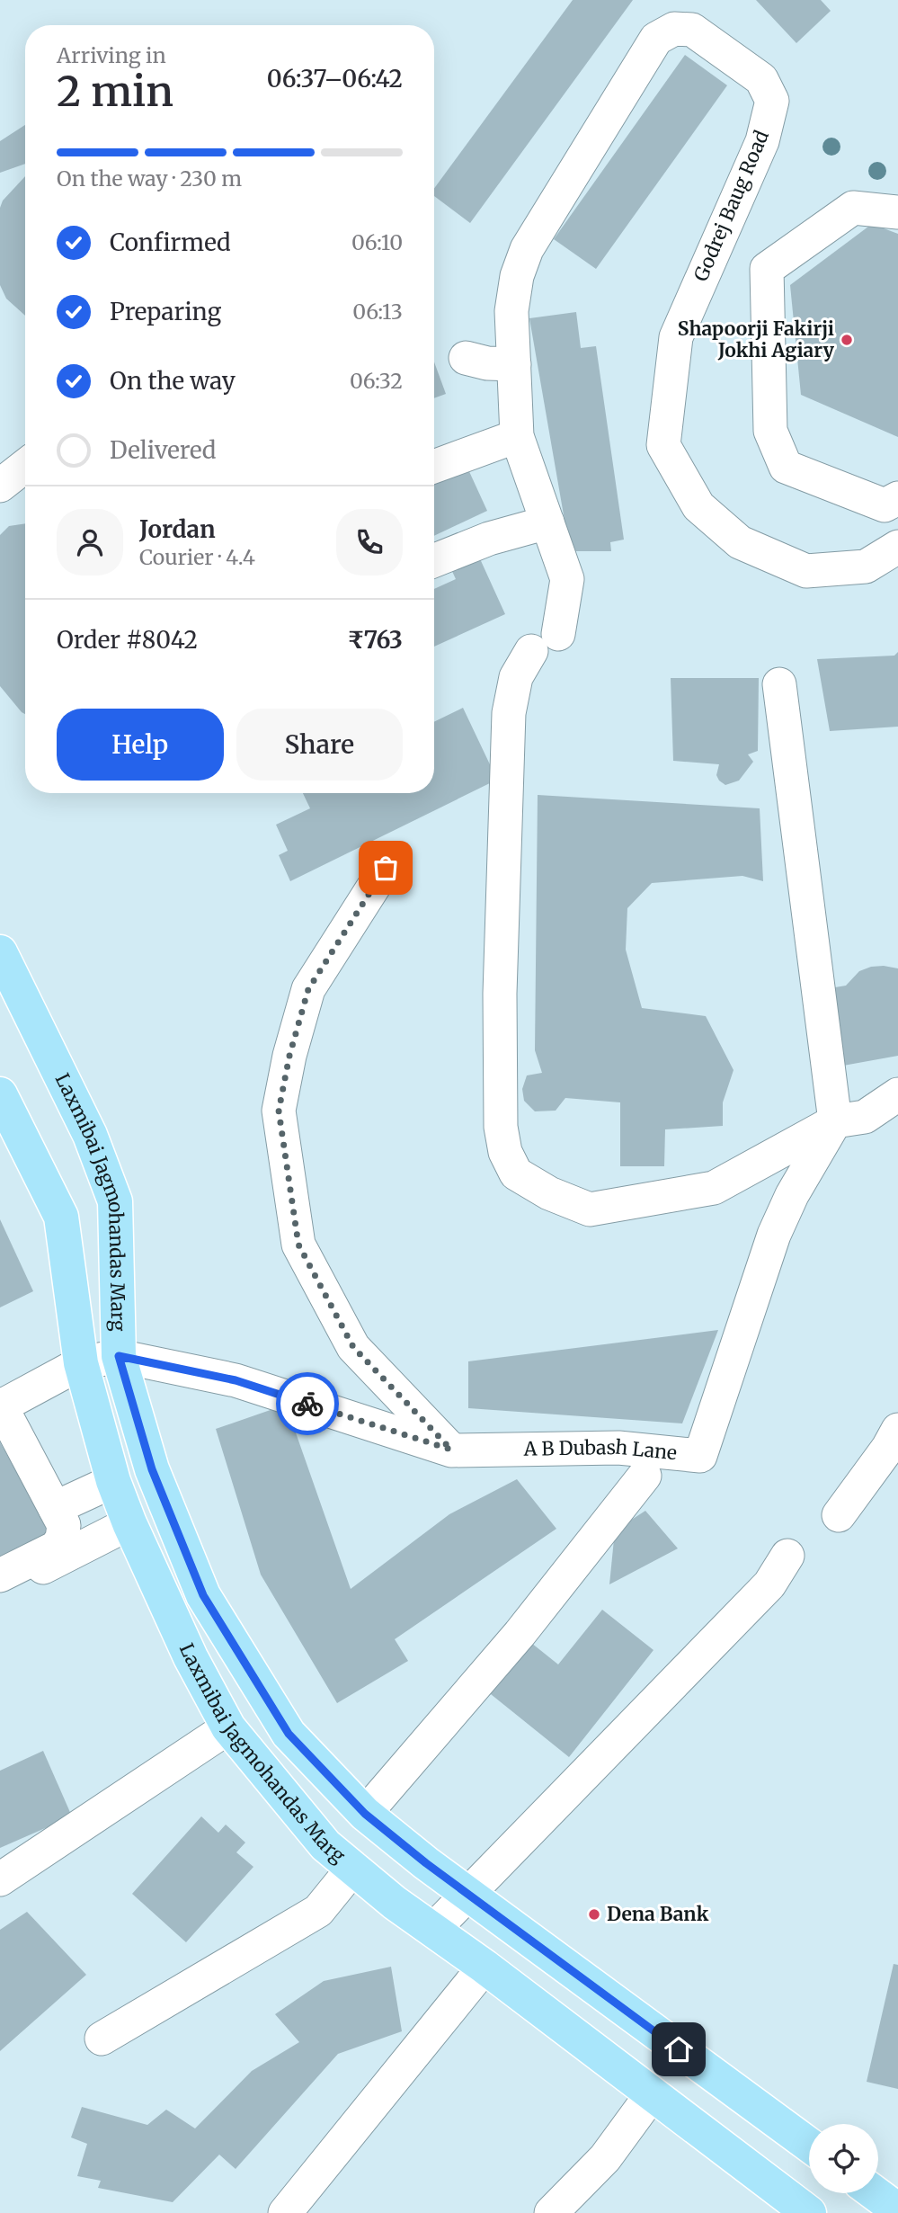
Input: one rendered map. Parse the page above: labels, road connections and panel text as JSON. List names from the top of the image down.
{
  "streets": {
    "main road": ["Laxmibai Jagmohandas Marg"],
    "street": ["Godrej Baug Road", "A B Dubash Lane"]
  },
  "crossings": [
    ["Godrej Baug Road", "A B Dubash Lane"],
    ["Laxmibai Jagmohandas Marg", "A B Dubash Lane"]
  ],
  "places": ["Shapoorji Fakirji Jokhi Agiary", "Dena Bank"],
  "page": {
    "heading": ["2 min", "Arriving in", "06:37–06:42"],
    "panel": [
      "Jordan",
      "Courier · 4.4",
      "Order #8042",
      "₹763"
    ],
    "bar": "On the way · 230 m",
    "list": [
      ["Confirmed", "06:10"],
      ["Preparing", "06:13"],
      ["On the way", "06:32"],
      "Delivered"
    ],
    "buttons": ["Help", "Share"]
  }
}
